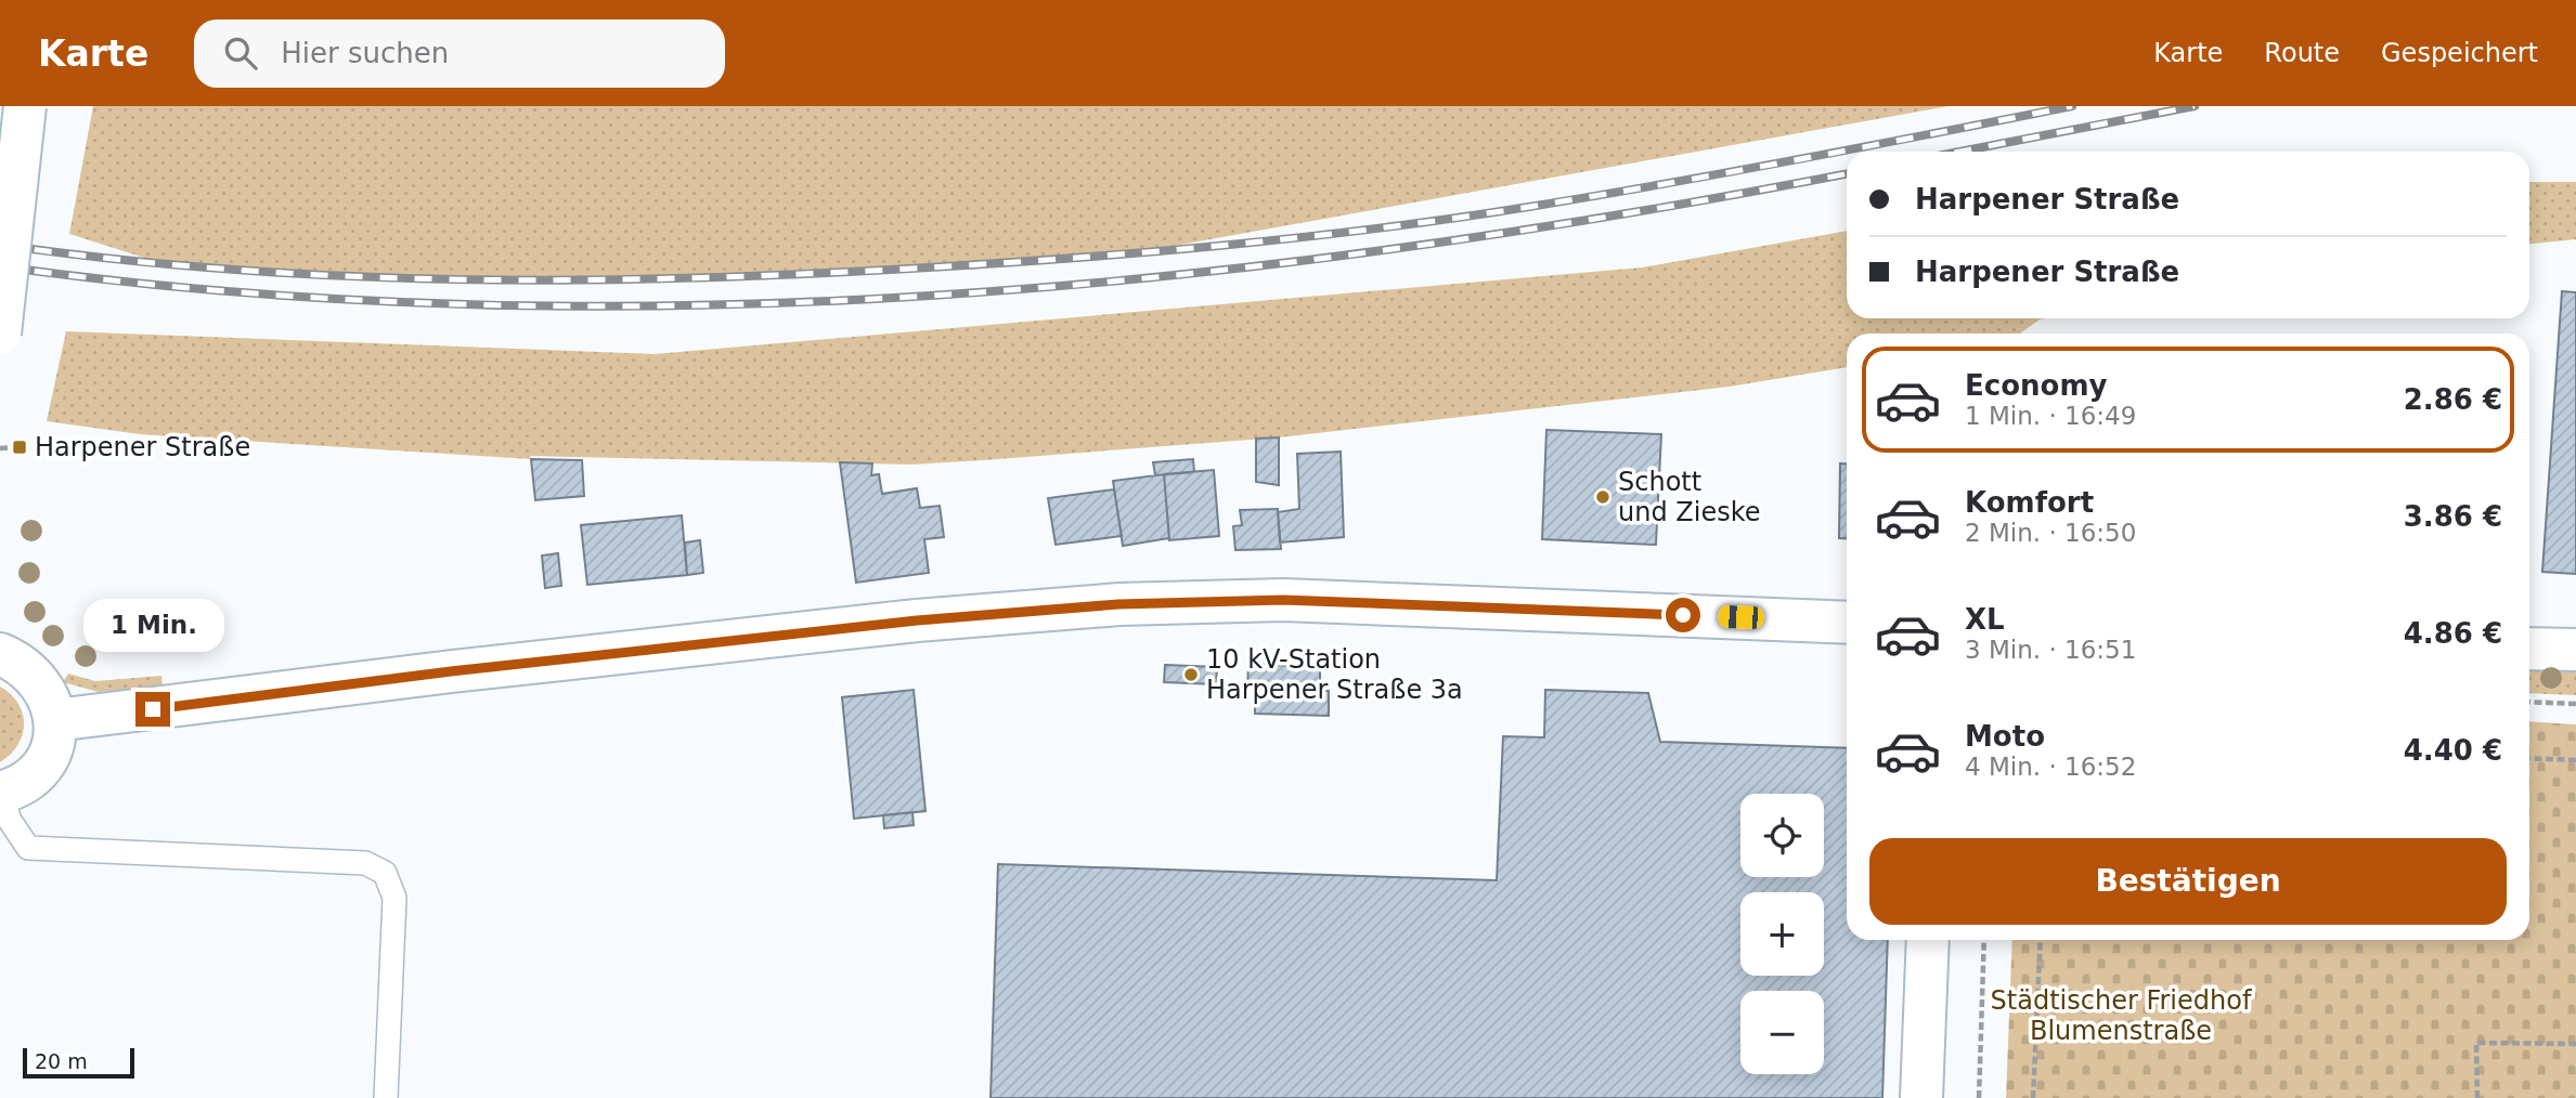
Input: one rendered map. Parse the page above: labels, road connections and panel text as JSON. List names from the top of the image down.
{
  "parks": ["Städtischer Friedhof Blumenstraße"],
  "places": {
    "transit": ["Harpener Straße"],
    "other": ["Schott und Zieske", "10 kV-Station Harpener Straße 3a"]
  },
  "scale_bar": "20 m",
  "page": {
    "header": "Karte",
    "search": "Hier suchen",
    "nav": ["Karte", "Route", "Gespeichert"],
    "banner": ["Harpener Straße", "Harpener Straße"],
    "list": [
      {
        "name": "Economy",
        "note": "1 Min. · 16:49",
        "value": "2.86 €"
      },
      {
        "name": "Komfort",
        "note": "2 Min. · 16:50",
        "value": "3.86 €"
      },
      {
        "name": "XL",
        "note": "3 Min. · 16:51",
        "value": "4.86 €"
      },
      {
        "name": "Moto",
        "note": "4 Min. · 16:52",
        "value": "4.40 €"
      }
    ],
    "bubble": "1 Min.",
    "map_buttons": ["+", "−"],
    "buttons": "Bestätigen",
    "scale": "20 m"
  }
}
